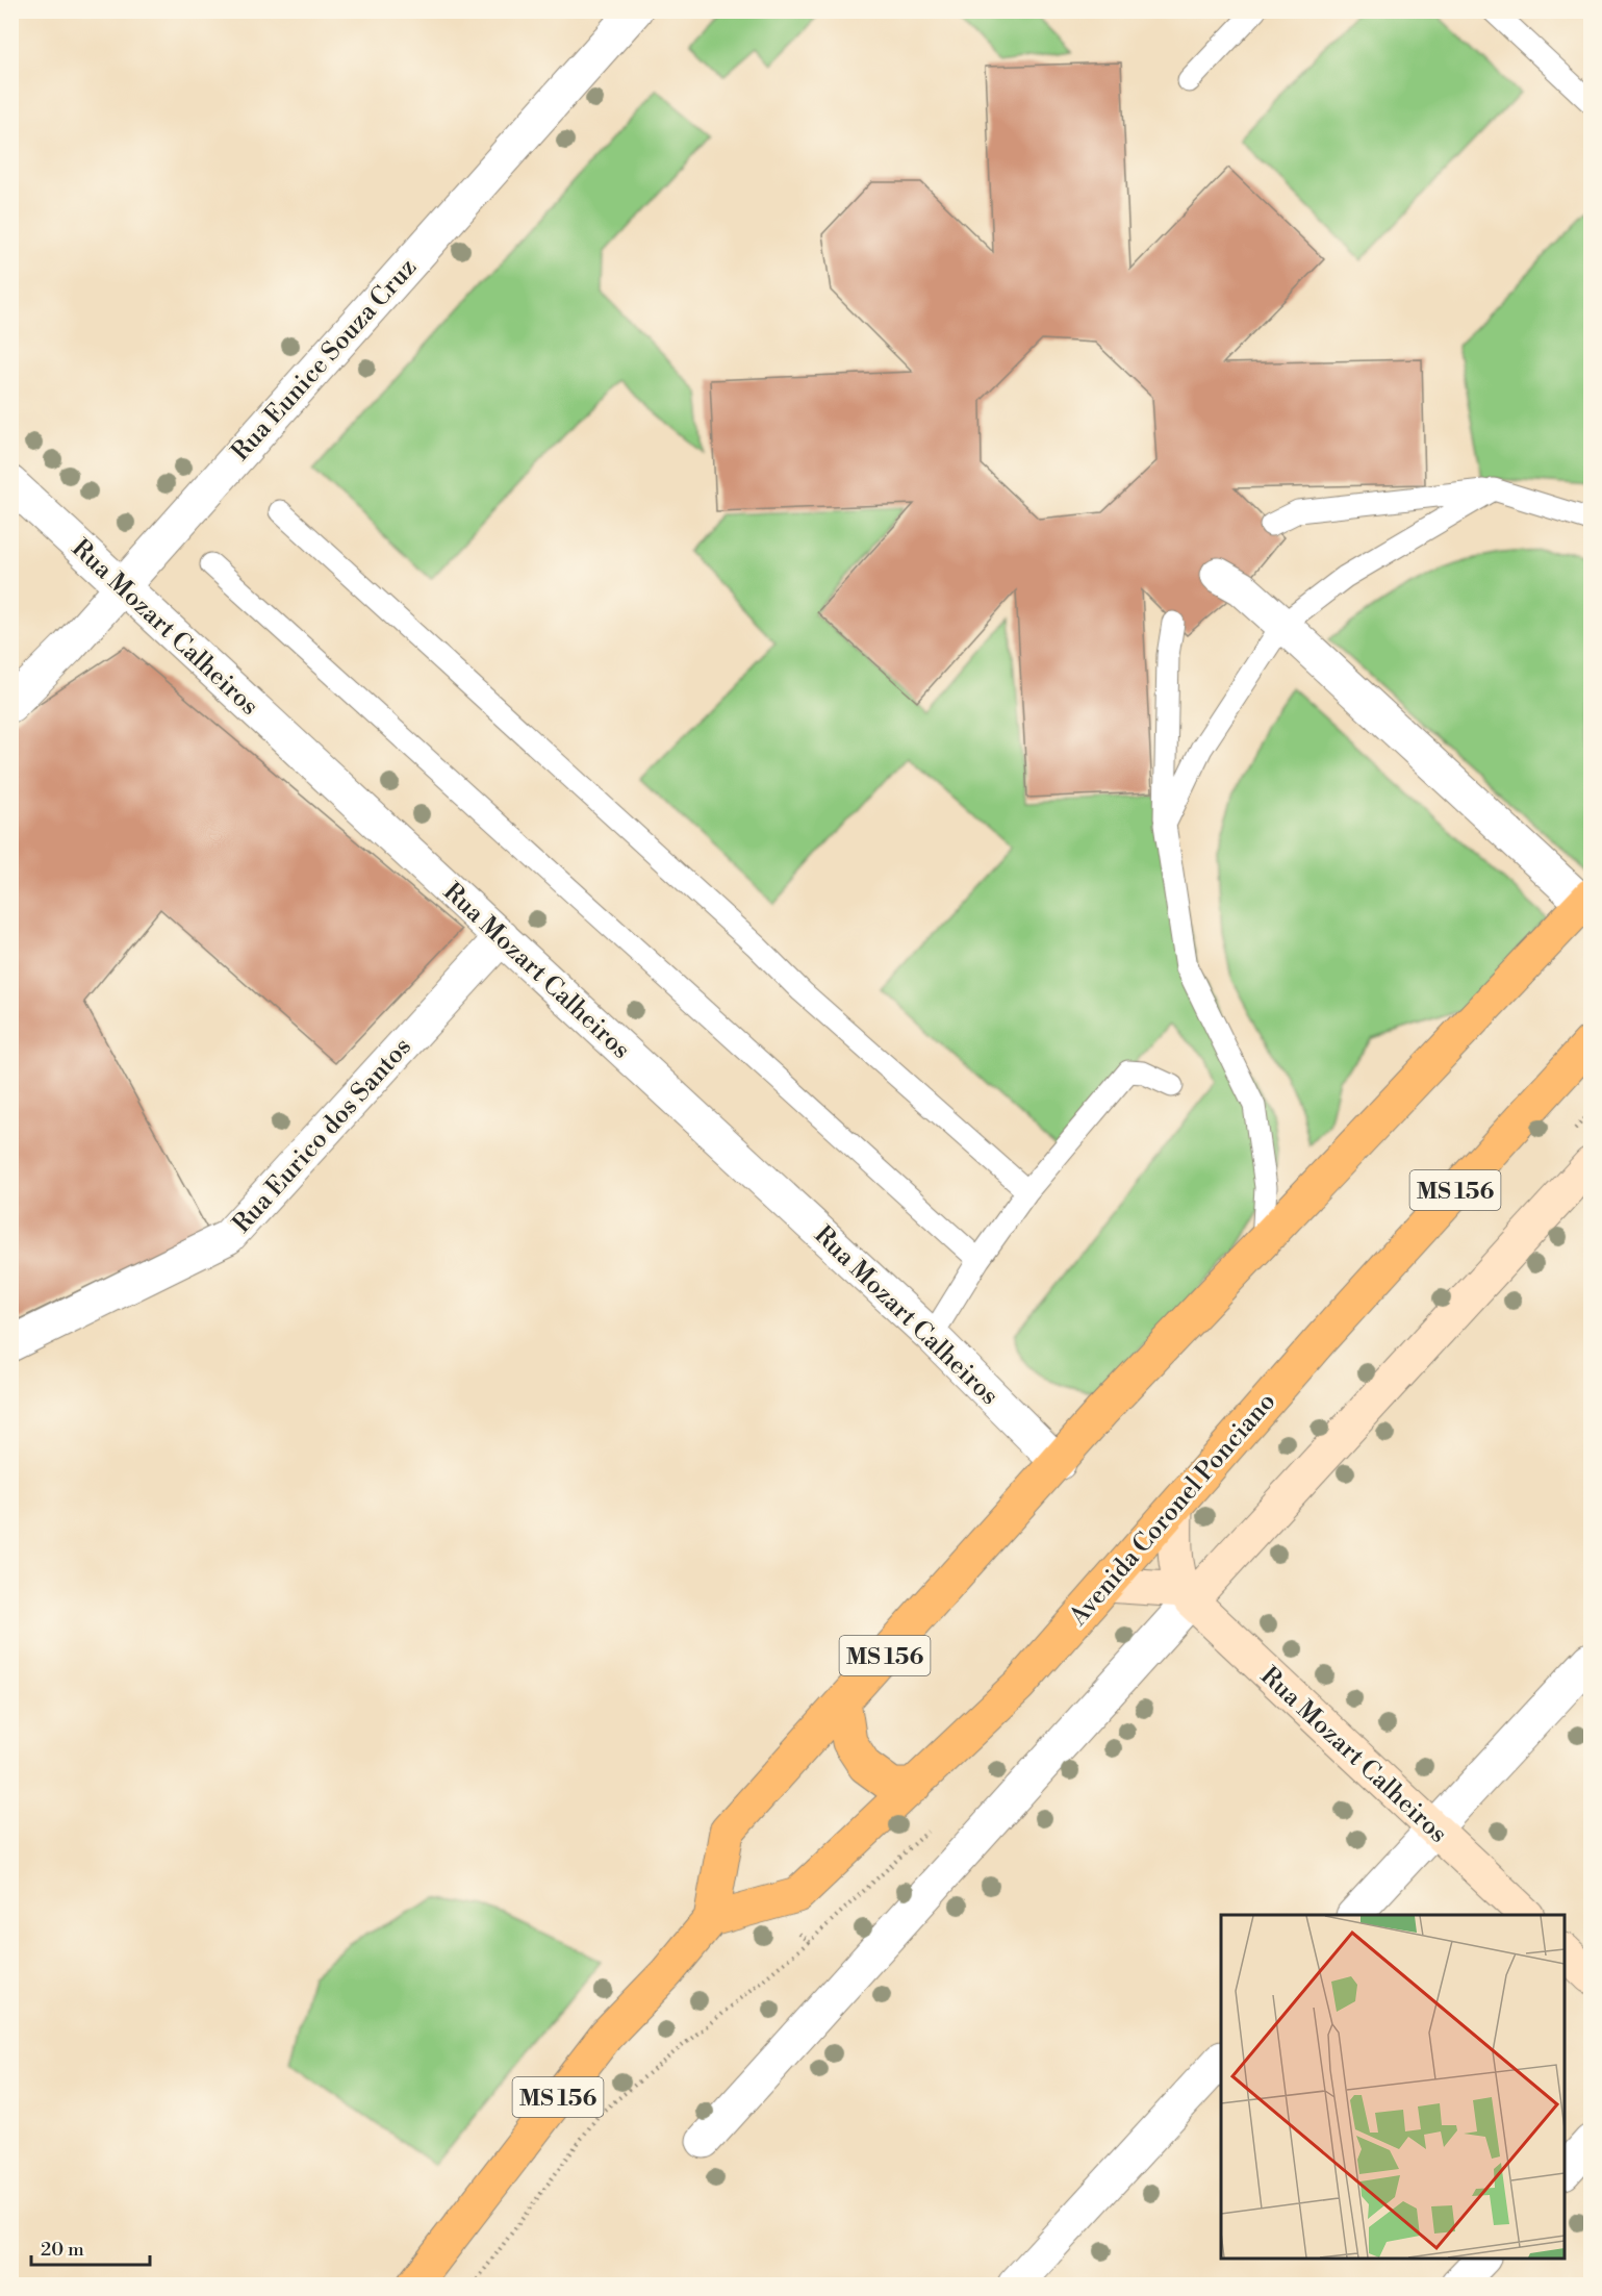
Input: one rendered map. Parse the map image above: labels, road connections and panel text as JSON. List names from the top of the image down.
{
  "streets": {
    "main road": ["Rua Mozart Calheiros", "MS 156", "Avenida Coronel Ponciano"],
    "street": ["Rua Eunice Souza Cruz", "Rua Eurico dos Santos"]
  },
  "crossings": [
    ["Rua Eunice Souza Cruz", "Rua Mozart Calheiros"],
    ["Rua Mozart Calheiros", "Rua Eurico dos Santos"],
    ["Rua Mozart Calheiros", "MS 156"],
    ["MS 156", "Avenida Coronel Ponciano"]
  ],
  "scale_bar": "20 m"
}
